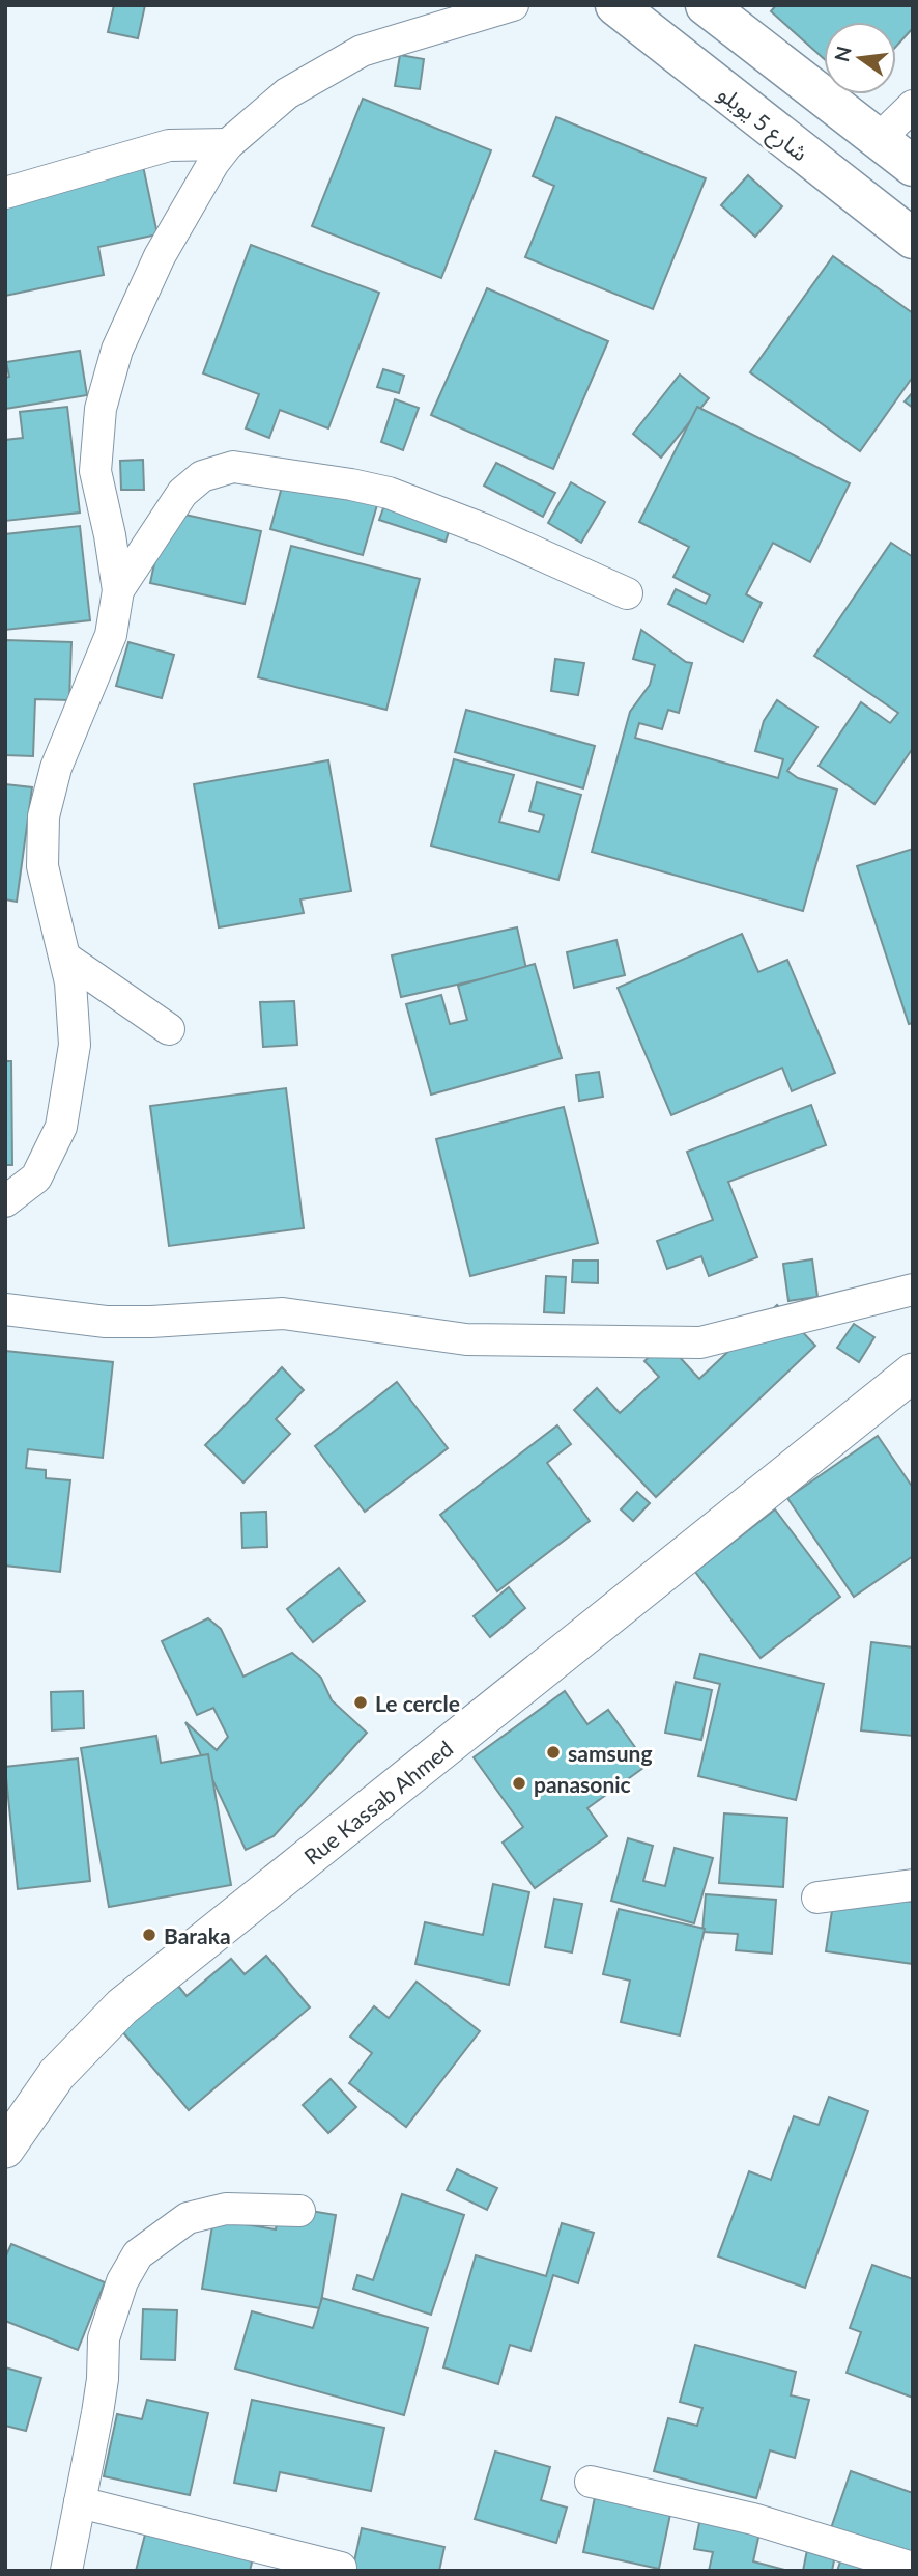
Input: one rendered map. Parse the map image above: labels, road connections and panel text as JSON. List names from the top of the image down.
{
  "streets": {
    "main road": ["شارع 5 يويلو"],
    "street": ["Rue Kassab Ahmed"]
  },
  "places": [
    "Le cercle",
    "samsung",
    "panasonic",
    "Baraka"
  ],
  "north": "left"
}
